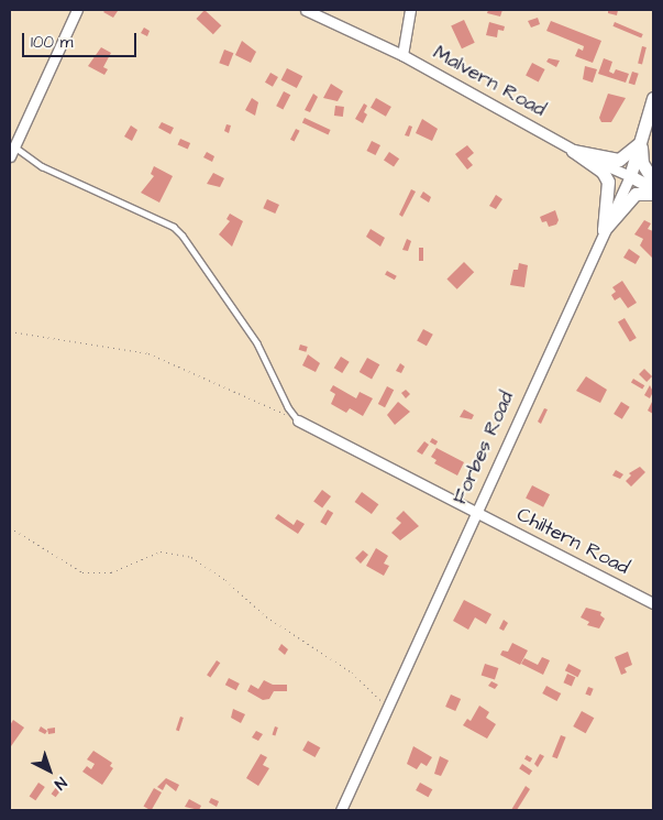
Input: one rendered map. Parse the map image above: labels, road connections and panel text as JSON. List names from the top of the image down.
{
  "streets": {
    "main road": ["Malvern Road", "Forbes Road"],
    "street": ["Chiltern Road"]
  },
  "crossings": [
    ["Malvern Road", "Forbes Road"],
    ["Forbes Road", "Chiltern Road"]
  ],
  "scale_bar": "100 m",
  "north": "bottom right"
}
